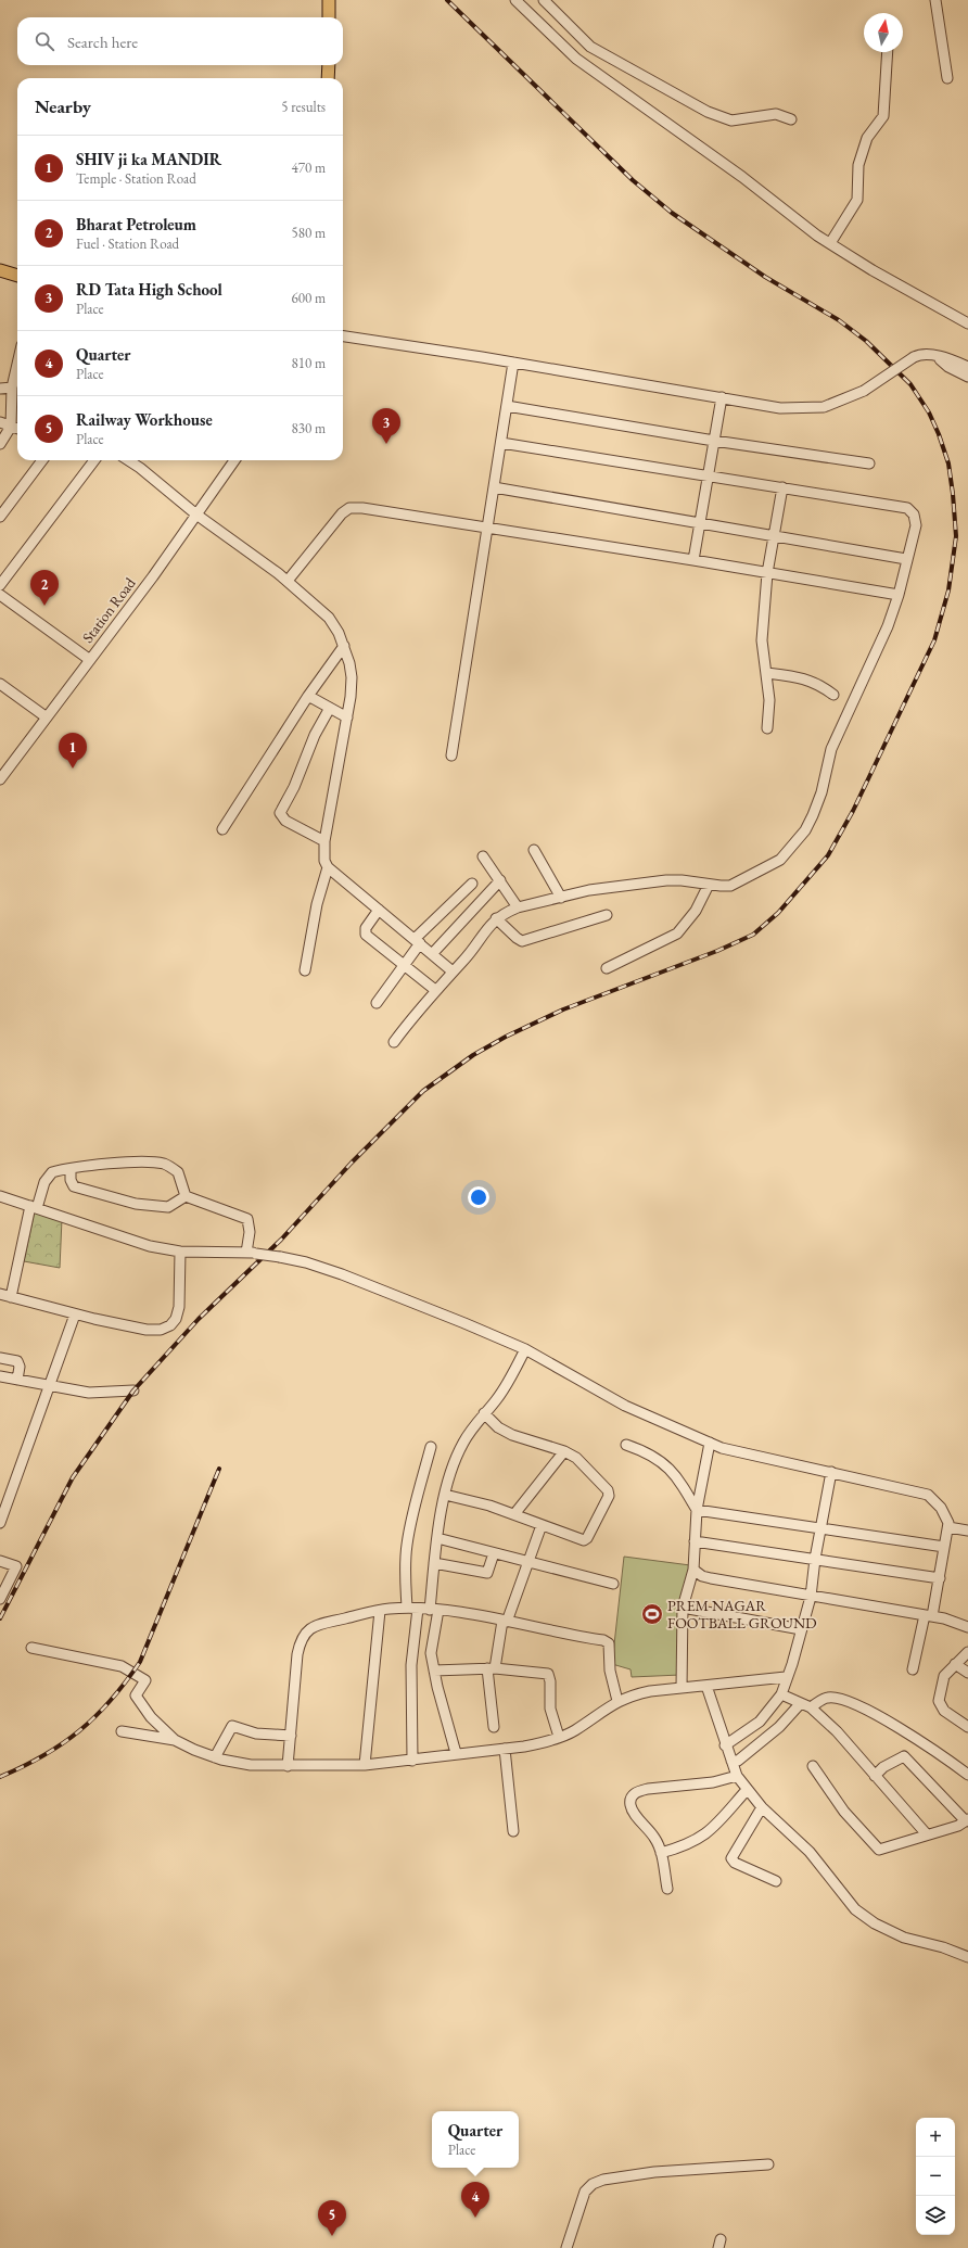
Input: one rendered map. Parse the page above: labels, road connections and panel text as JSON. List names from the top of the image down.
{
  "streets": {
    "street": ["Station Road"]
  },
  "places": {
    "sports": ["PREM NAGAR FOOTBALL GROUND"]
  },
  "north": "top",
  "page": {
    "search": "Search here",
    "heading": ["Nearby", "5 results"],
    "list": [
      {
        "mark": "1",
        "name": "SHIV ji ka MANDIR",
        "note": "Temple · Station Road",
        "value": "470 m"
      },
      {
        "mark": "2",
        "name": "Bharat Petroleum",
        "note": "Fuel · Station Road",
        "value": "580 m"
      },
      {
        "mark": "3",
        "name": "RD Tata High School",
        "note": "Place",
        "value": "600 m"
      },
      {
        "mark": "4",
        "name": "Quarter",
        "note": "Place",
        "value": "810 m"
      },
      {
        "mark": "5",
        "name": "Railway Workhouse",
        "note": "Place",
        "value": "830 m"
      }
    ],
    "pins": [
      "3",
      "2",
      "1",
      "4",
      "5"
    ],
    "popup": ["Quarter", "Place"],
    "map_buttons": ["+", "−"]
  }
}
